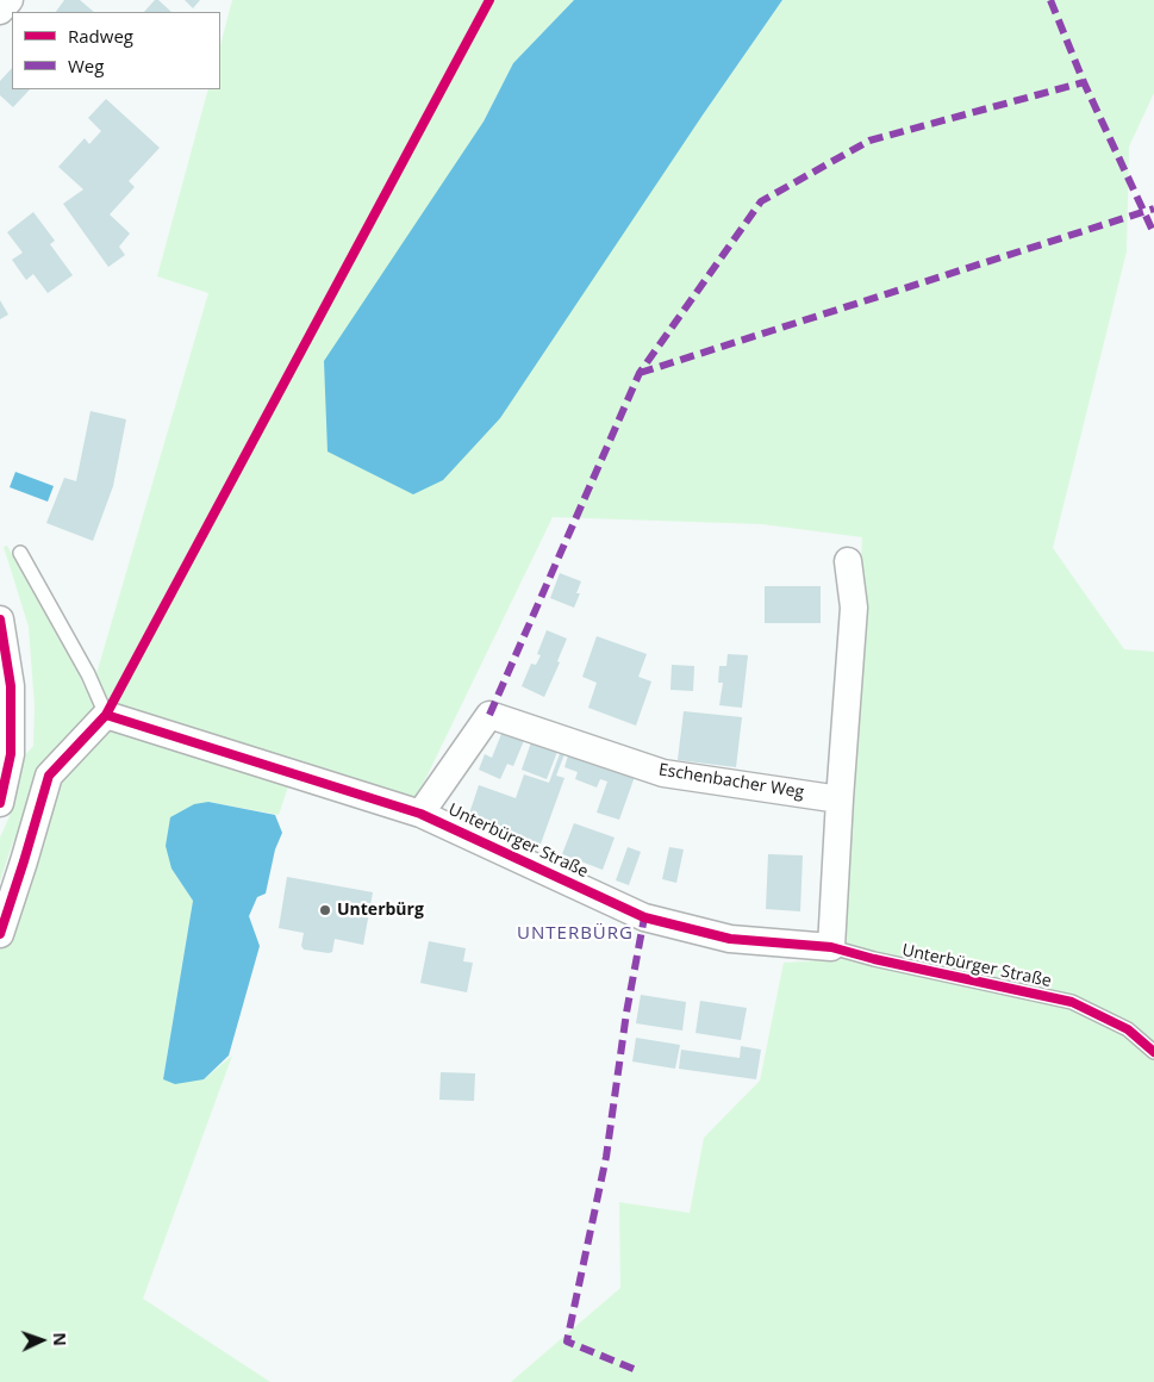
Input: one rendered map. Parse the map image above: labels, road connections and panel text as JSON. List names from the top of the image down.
{
  "streets": {
    "street": ["Eschenbacher Weg", "Unterbürger Straße"]
  },
  "crossings": [
    ["Eschenbacher Weg", "Unterbürger Straße"]
  ],
  "districts": ["UNTERBÜRG"],
  "places": ["Unterbürg"],
  "legend": ["Radweg", "Weg"],
  "north": "right"
}
